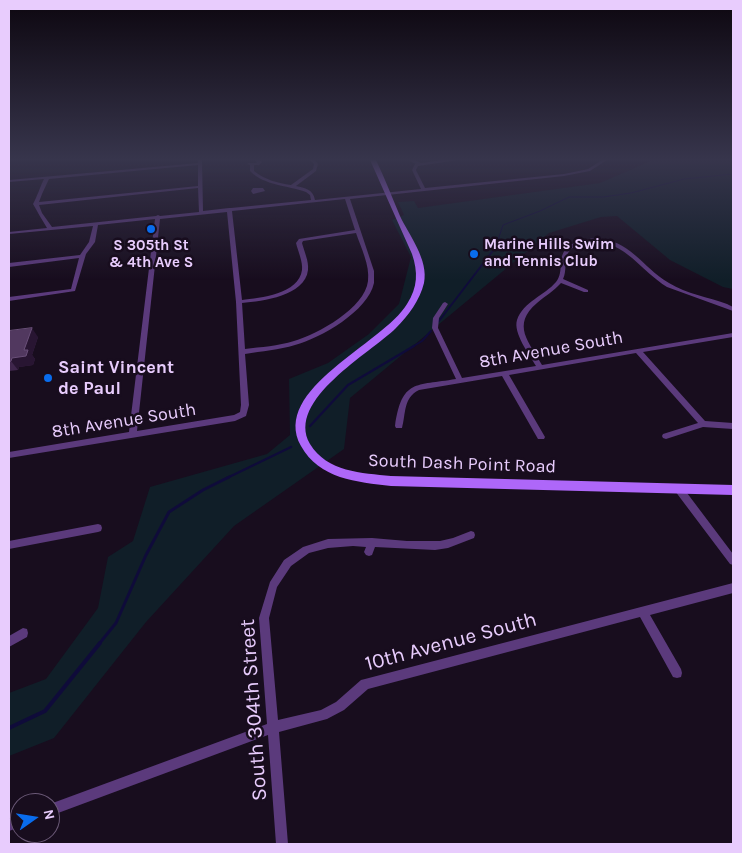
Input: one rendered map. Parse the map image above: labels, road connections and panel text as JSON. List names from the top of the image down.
{
  "streets": {
    "main road": ["South Dash Point Road"],
    "street": ["8th Avenue South", "10th Avenue South", "South 304th Street"]
  },
  "crossings": [
    ["10th Avenue South", "South 304th Street"]
  ],
  "places": ["S 305th St & 4th Ave S", "Marine Hills Swim and Tennis Club", "Saint Vincent de Paul"],
  "north": "right"
}
